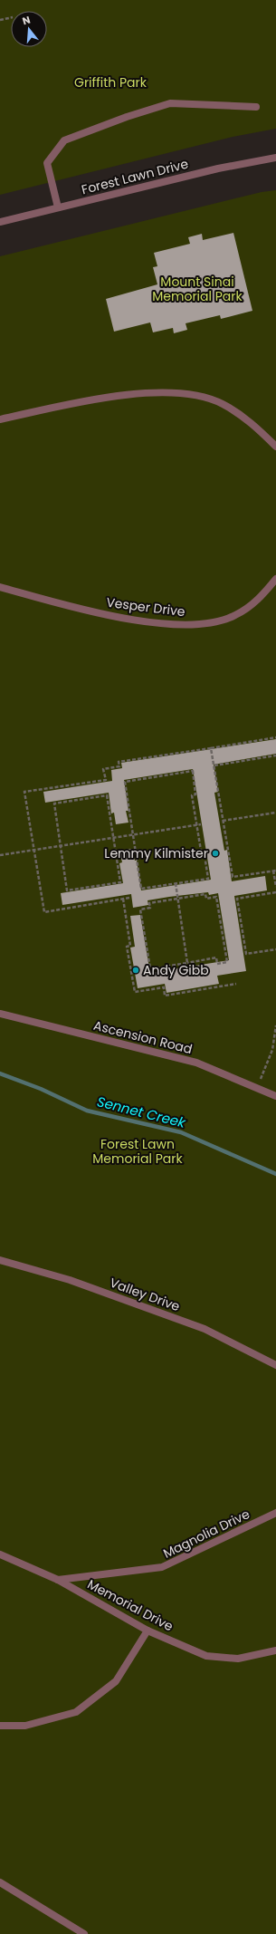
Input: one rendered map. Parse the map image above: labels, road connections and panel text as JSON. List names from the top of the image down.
{
  "streets": {
    "street": [
      "Forest Lawn Drive",
      "Vesper Drive",
      "Ascension Road",
      "Valley Drive",
      "Magnolia Drive",
      "Memorial Drive"
    ]
  },
  "crossings": [
    ["Magnolia Drive", "Memorial Drive"]
  ],
  "water": ["Sennet Creek"],
  "parks": ["Griffith Park", "Mount Sinai Memorial Park", "Forest Lawn Memorial Park"],
  "places": ["Lemmy Kilmister", "Andy Gibb"],
  "north": "top"
}
